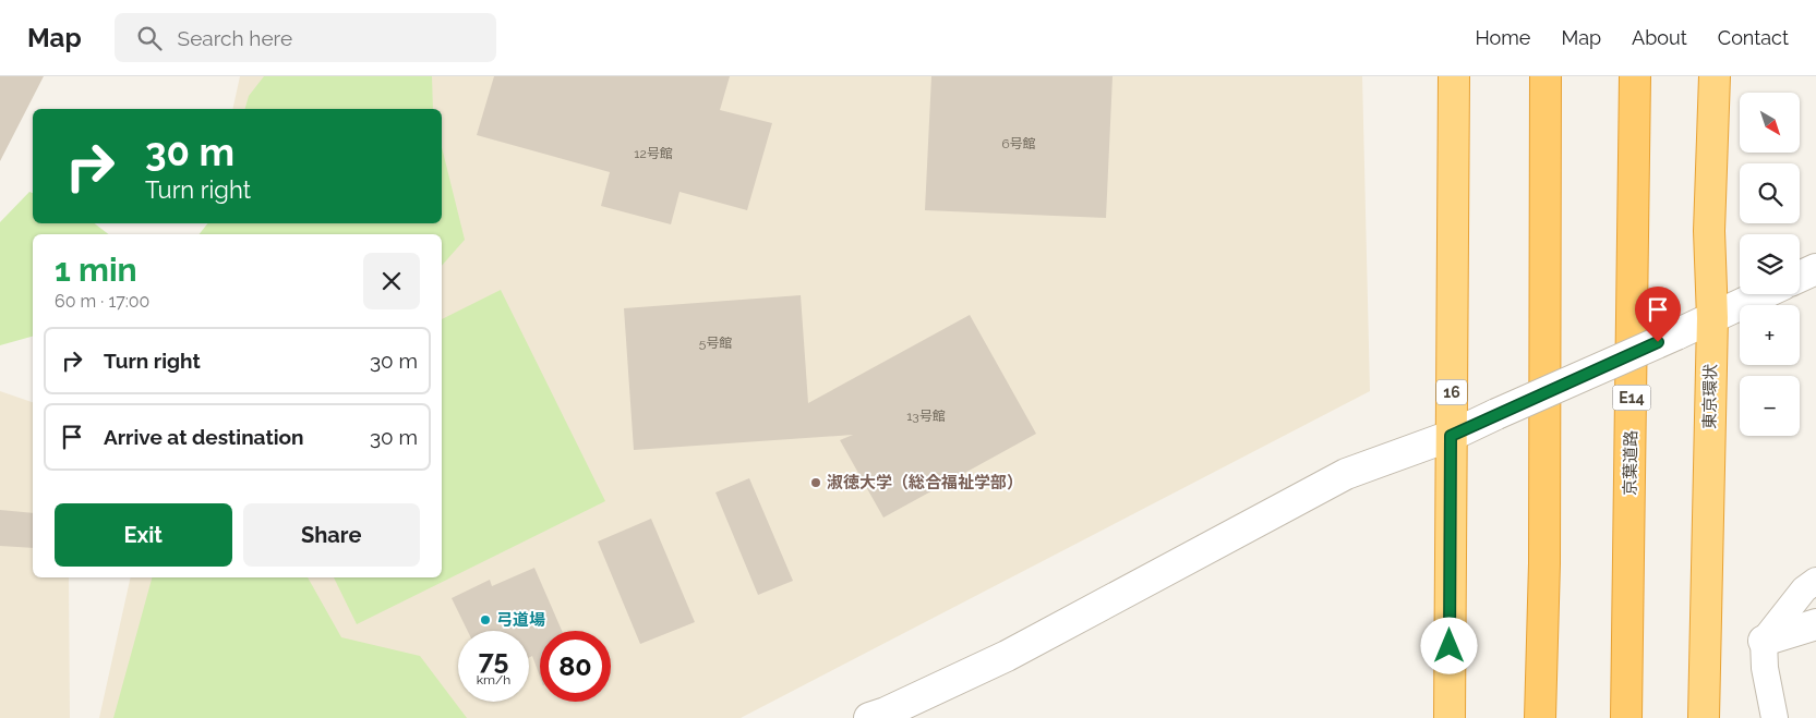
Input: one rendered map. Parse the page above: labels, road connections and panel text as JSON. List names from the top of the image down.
{
  "streets": {
    "highway": [
      "16",
      "東京環状",
      "E14",
      "京葉道路"
    ]
  },
  "places": ["淑徳大学（総合福祉学部）", "弓道場"],
  "house_numbers": [
    "6号館",
    "12号館",
    "5号館",
    "13号館"
  ],
  "north": "bottom right",
  "page": {
    "header": "Map",
    "search": "Search here",
    "nav": [
      "Home",
      "Map",
      "About",
      "Contact"
    ],
    "map_buttons": ["+", "−"],
    "turn": ["30 m", "Turn right"],
    "heading": ["1 min", "60 m · 17:00"],
    "list": [
      {
        "name": "Turn right",
        "value": "30 m"
      },
      {
        "name": "Arrive at destination",
        "value": "30 m"
      }
    ],
    "buttons": ["Exit", "Share"],
    "speed": "75 km/h",
    "limit": "80"
  }
}
